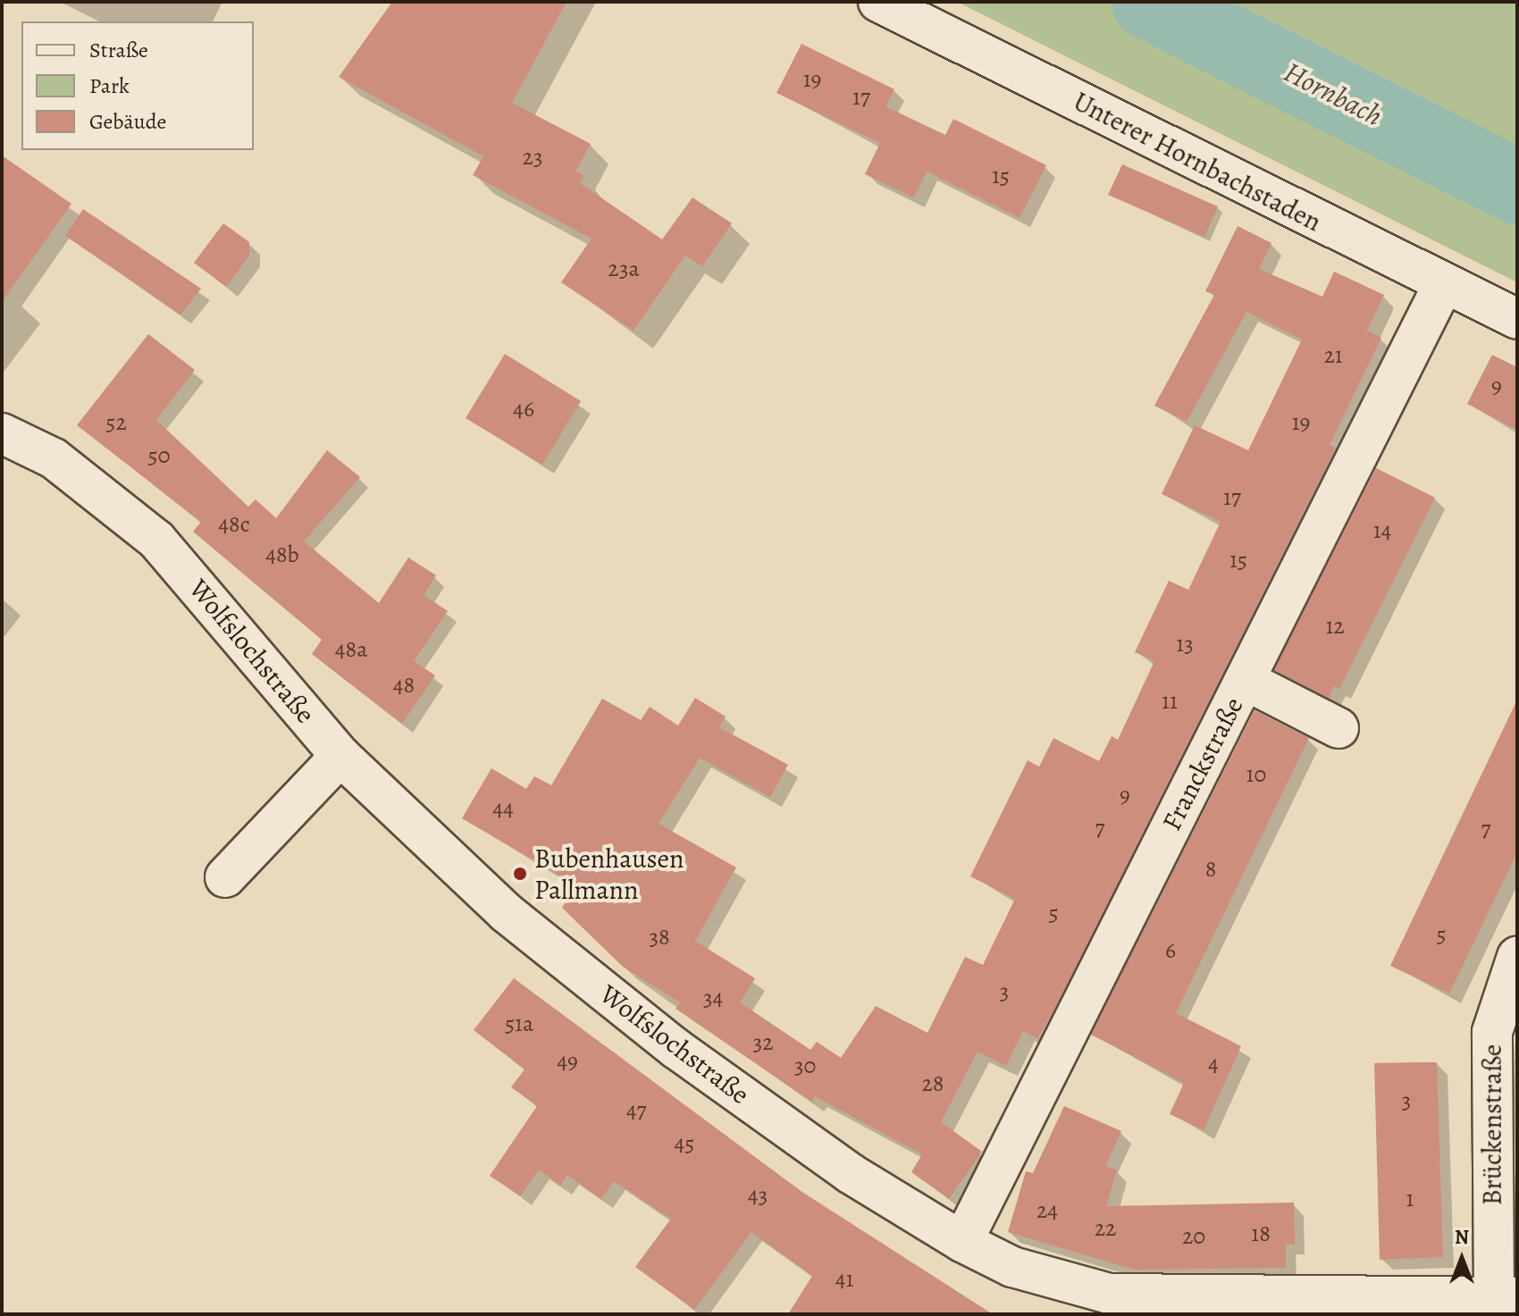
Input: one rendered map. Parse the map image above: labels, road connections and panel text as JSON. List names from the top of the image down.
{
  "streets": {
    "street": [
      "Unterer Hornbachstaden",
      "Wolfslochstraße",
      "Franckstraße",
      "Brückenstraße"
    ]
  },
  "crossings": [
    ["Unterer Hornbachstaden", "Franckstraße"],
    ["Wolfslochstraße", "Franckstraße"],
    ["Wolfslochstraße", "Brückenstraße"]
  ],
  "water": ["Hornbach"],
  "places": ["Bubenhausen Pallmann"],
  "house_numbers": [
    "19",
    "17",
    "23",
    "15",
    "23a",
    "21",
    "9",
    "46",
    "52",
    "19",
    "50",
    "17",
    "48c",
    "14",
    "48b",
    "15",
    "12",
    "13",
    "48a",
    "48",
    "11",
    "10",
    "9",
    "44",
    "7",
    "7",
    "8",
    "5",
    "5",
    "38",
    "6",
    "3",
    "34",
    "51a",
    "32",
    "49",
    "4",
    "30",
    "28",
    "3",
    "47",
    "45",
    "43",
    "1",
    "24",
    "22",
    "18",
    "20",
    "41"
  ],
  "legend": ["Straße", "Park", "Gebäude"],
  "north": "top"
}
